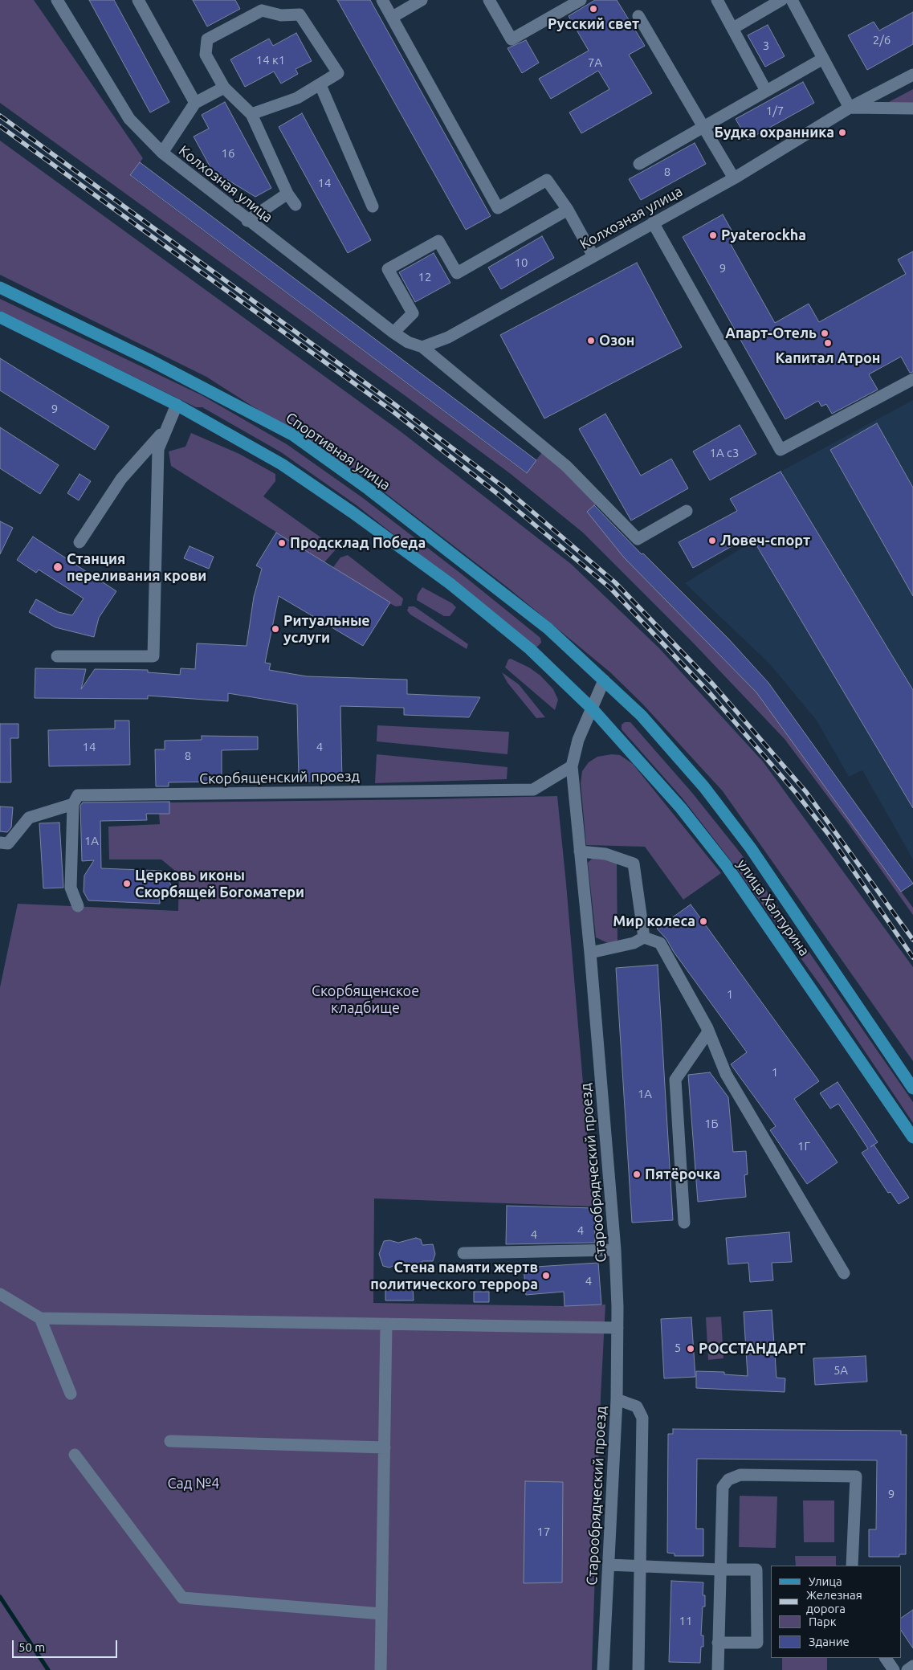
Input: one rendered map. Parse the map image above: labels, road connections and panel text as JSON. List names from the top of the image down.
{
  "streets": {
    "main road": ["Спортивная улица", "улица Халтурина"],
    "street": ["Колхозная улица", "Скорбященский проезд", "Старообрядческий проезд"]
  },
  "crossings": [
    ["Спортивная улица", "улица Халтурина"],
    ["Спортивная улица", "Старообрядческий проезд"],
    ["Скорбященский проезд", "Старообрядческий проезд"],
    ["улица Халтурина", "Старообрядческий проезд"]
  ],
  "parks": ["Скорбященское кладбище", "Сад №4"],
  "places": [
    "Русский свет",
    "Будка охранника",
    "Pyaterockha",
    "Апарт-Отель",
    "Озон",
    "Капитал Атрон",
    "Ловеч-спорт",
    "Продсклад Победа",
    "Станция переливания крови",
    "Ритуальные услуги",
    "Церковь иконы Скорбящей Богоматери",
    "Мир колеса",
    "Пятёрочка",
    "Стена памяти жертв политического террора",
    "РОССТАНДАРТ"
  ],
  "house_numbers": [
    "2/6",
    "3",
    "14 к1",
    "7А",
    "1/7",
    "16",
    "8",
    "14",
    "10",
    "9",
    "12",
    "9",
    "1А с3",
    "14",
    "4",
    "8",
    "1А",
    "1",
    "1",
    "1А",
    "1Б",
    "1Г",
    "4",
    "4",
    "4",
    "5",
    "5А",
    "9",
    "17",
    "11"
  ],
  "legend": [
    "Улица",
    "Железная дорога",
    "Парк",
    "Здание"
  ],
  "scale_bar": "50 m"
}
